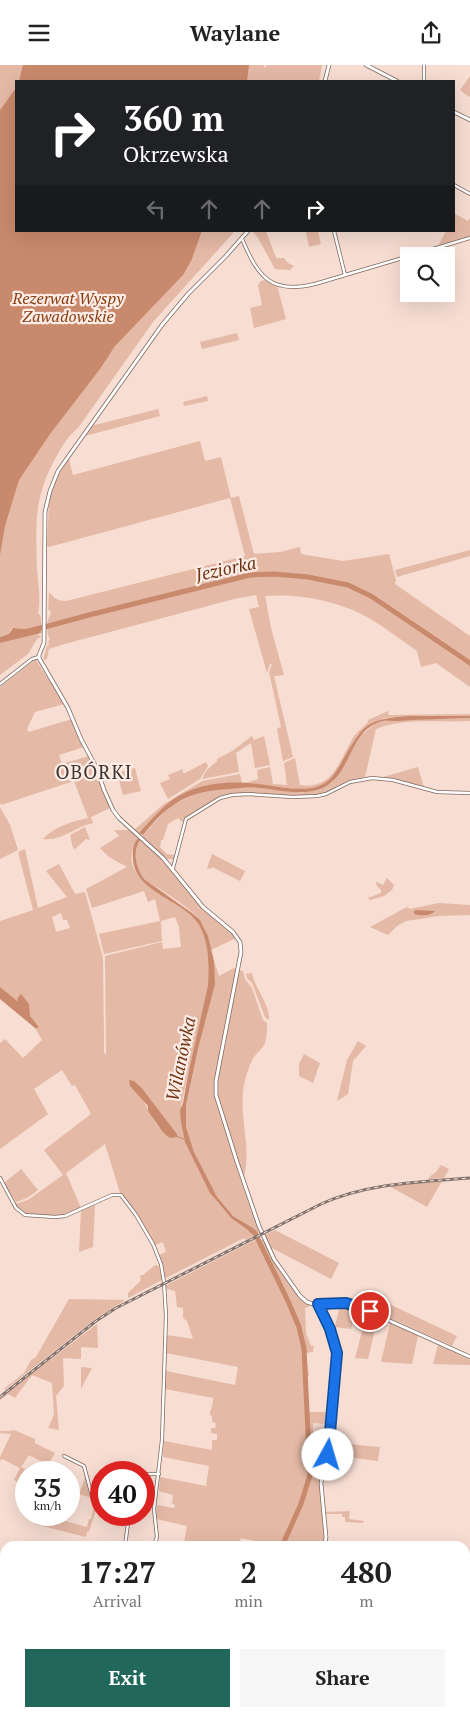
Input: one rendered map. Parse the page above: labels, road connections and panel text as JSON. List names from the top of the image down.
{
  "districts": ["OBÓRKI"],
  "water": ["Jeziorka", "Wilanówka"],
  "parks": ["Rezerwat Wyspy Zawadowskie"],
  "page": {
    "header": "Waylane",
    "turn": ["360 m", "Okrzewska"],
    "speed": "35 km/h",
    "limit": "40",
    "eta": [
      "17:27",
      "Arrival",
      "2",
      "min",
      "480",
      "m"
    ],
    "buttons": ["Exit", "Share"]
  }
}
